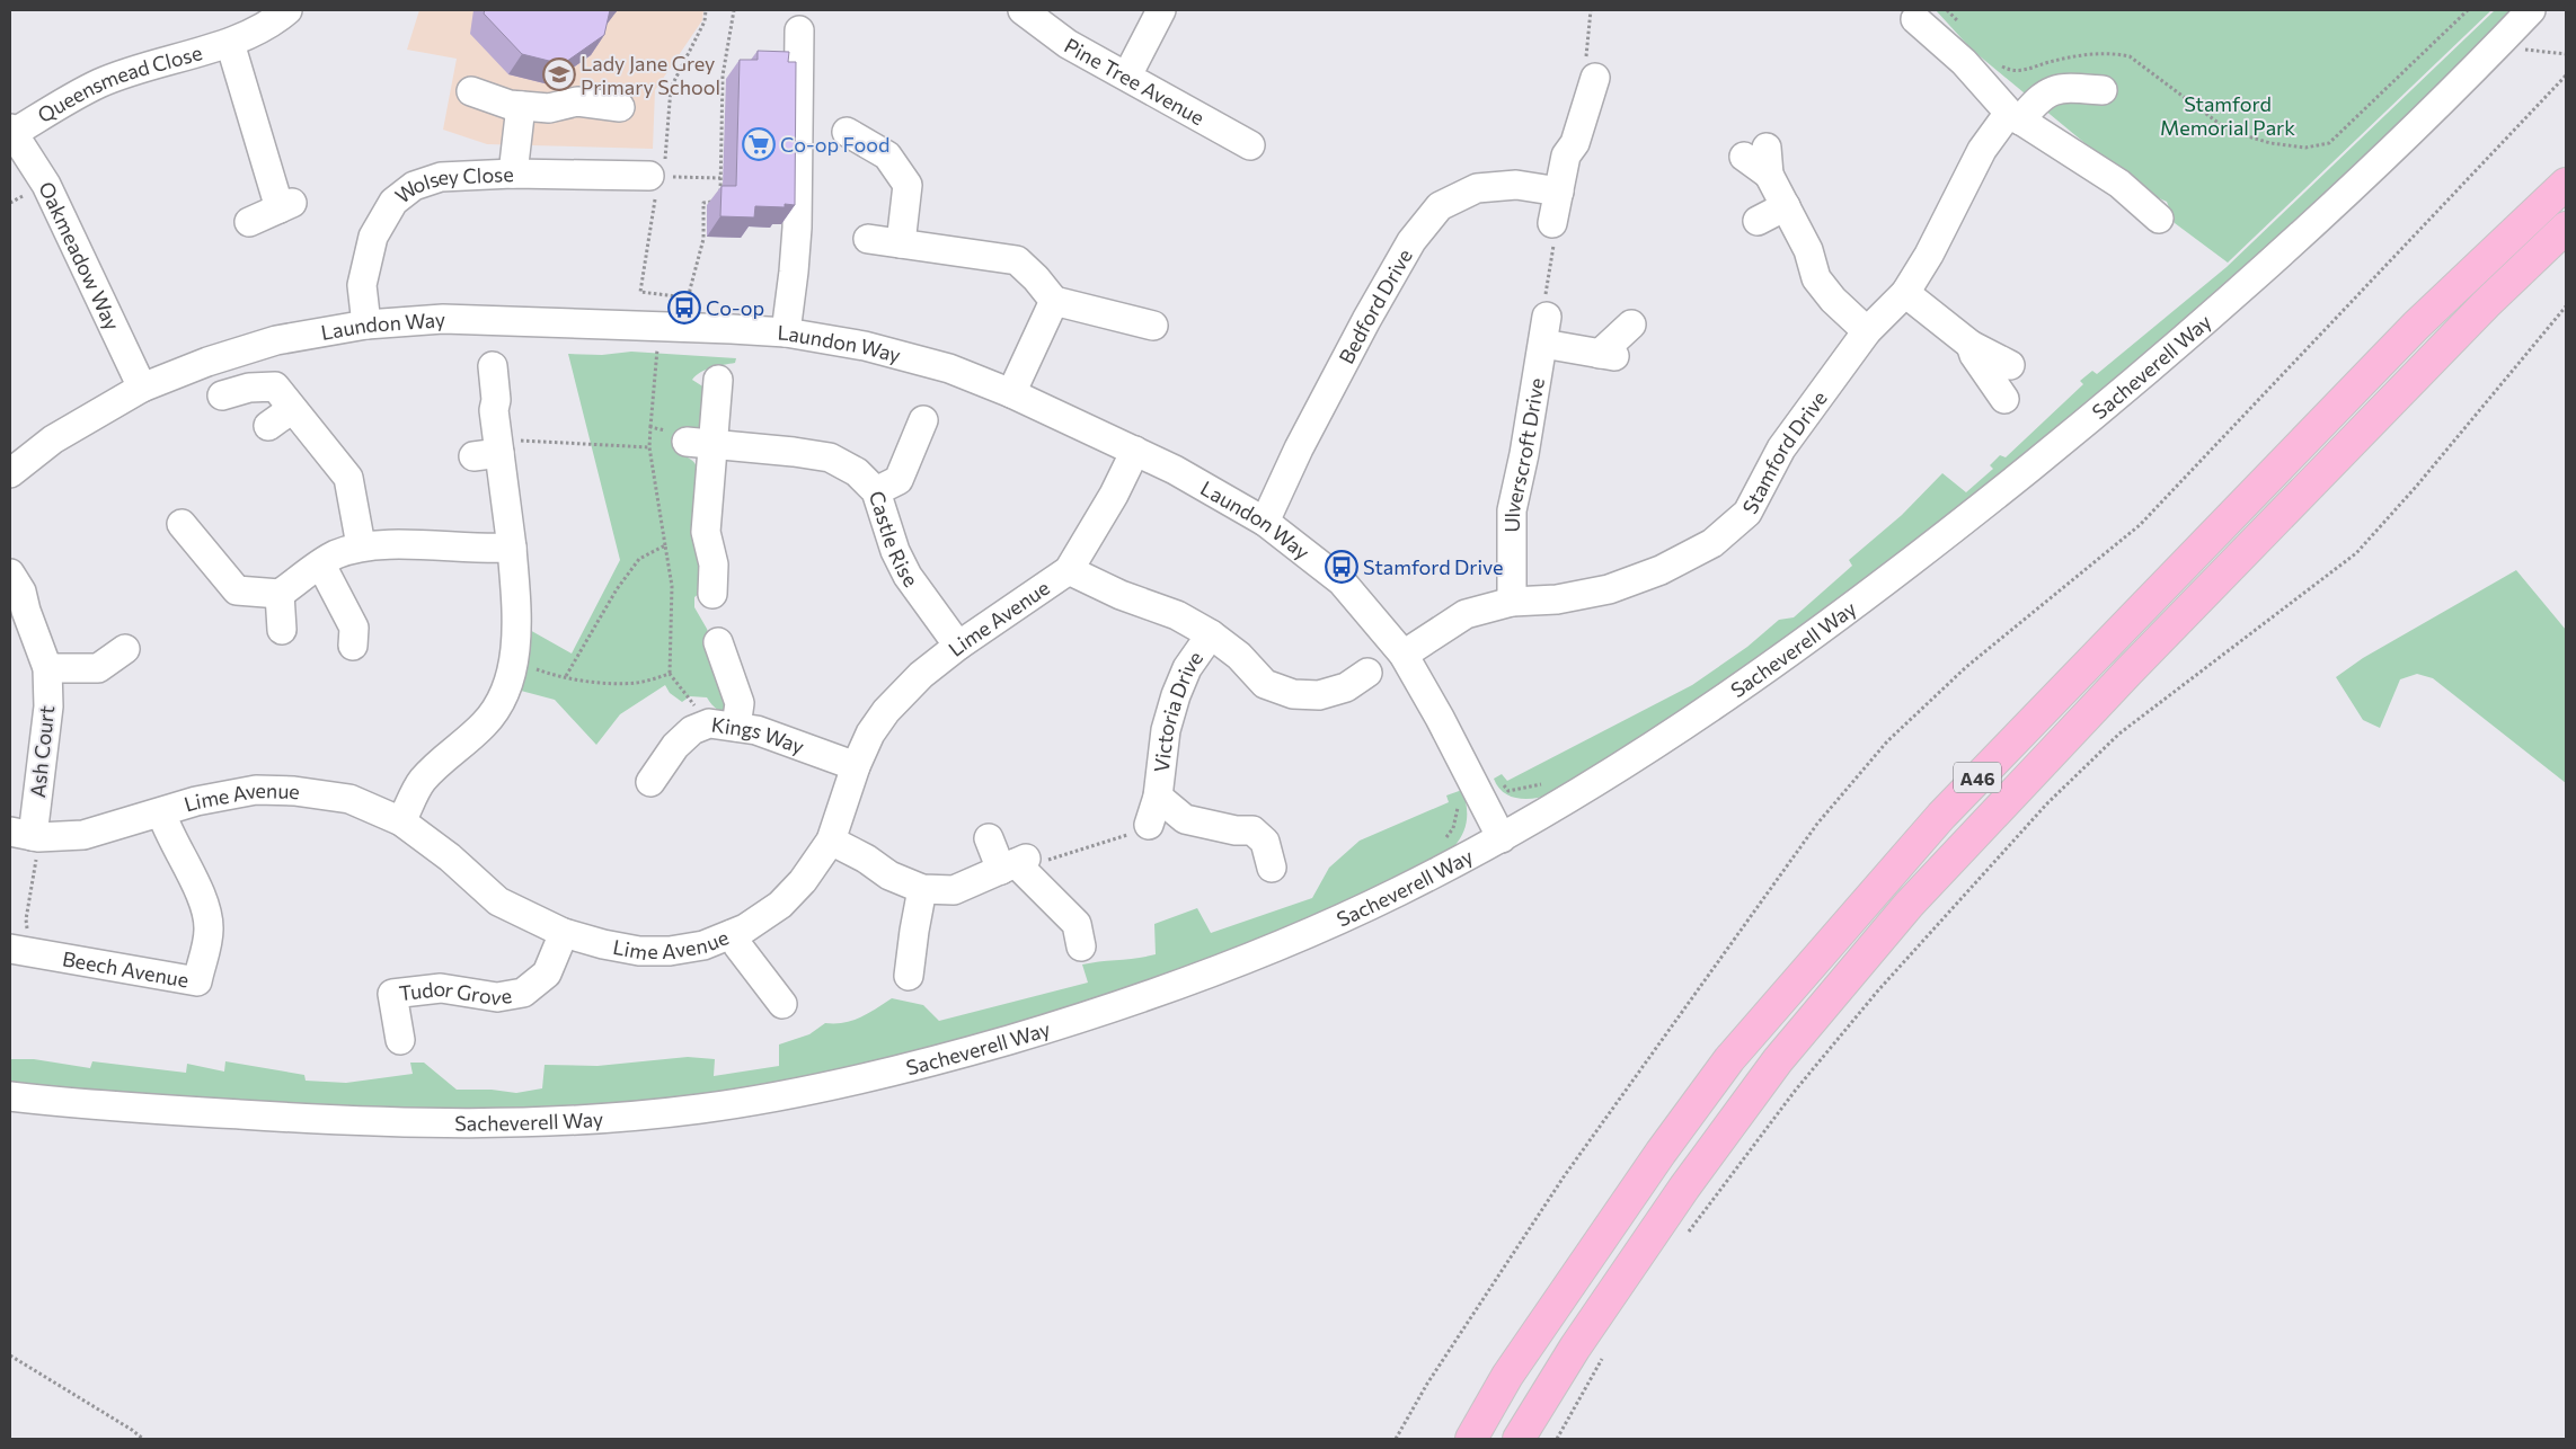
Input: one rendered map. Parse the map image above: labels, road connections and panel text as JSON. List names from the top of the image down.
{
  "streets": {
    "highway": ["A46"],
    "street": [
      "Pine Tree Avenue",
      "Queensmead Close",
      "Wolsey Close",
      "Oakmeadow Way",
      "Bedford Drive",
      "Laundon Way",
      "Sacheverell Way",
      "Stamford Drive",
      "Ulverscroft Drive",
      "Castle Rise",
      "Lime Avenue",
      "Victoria Drive",
      "Kings Way",
      "Ash Court",
      "Beech Avenue",
      "Tudor Grove"
    ]
  },
  "crossings": [
    ["Queensmead Close", "Oakmeadow Way"],
    ["Wolsey Close", "Laundon Way"],
    ["Oakmeadow Way", "Laundon Way"],
    ["Bedford Drive", "Laundon Way"],
    ["Laundon Way", "Sacheverell Way"],
    ["Laundon Way", "Stamford Drive"],
    ["Laundon Way", "Lime Avenue"],
    ["Stamford Drive", "Ulverscroft Drive"],
    ["Castle Rise", "Lime Avenue"],
    ["Lime Avenue", "Victoria Drive"],
    ["Lime Avenue", "Kings Way"],
    ["Lime Avenue", "Ash Court"],
    ["Lime Avenue", "Beech Avenue"],
    ["Lime Avenue", "Tudor Grove"]
  ],
  "parks": ["Stamford Memorial Park"],
  "places": {
    "school or university": ["Lady Jane Grey Primary School"],
    "supermarket": ["Co-op Food"],
    "bus stop": ["Co-op", "Stamford Drive"]
  }
}
